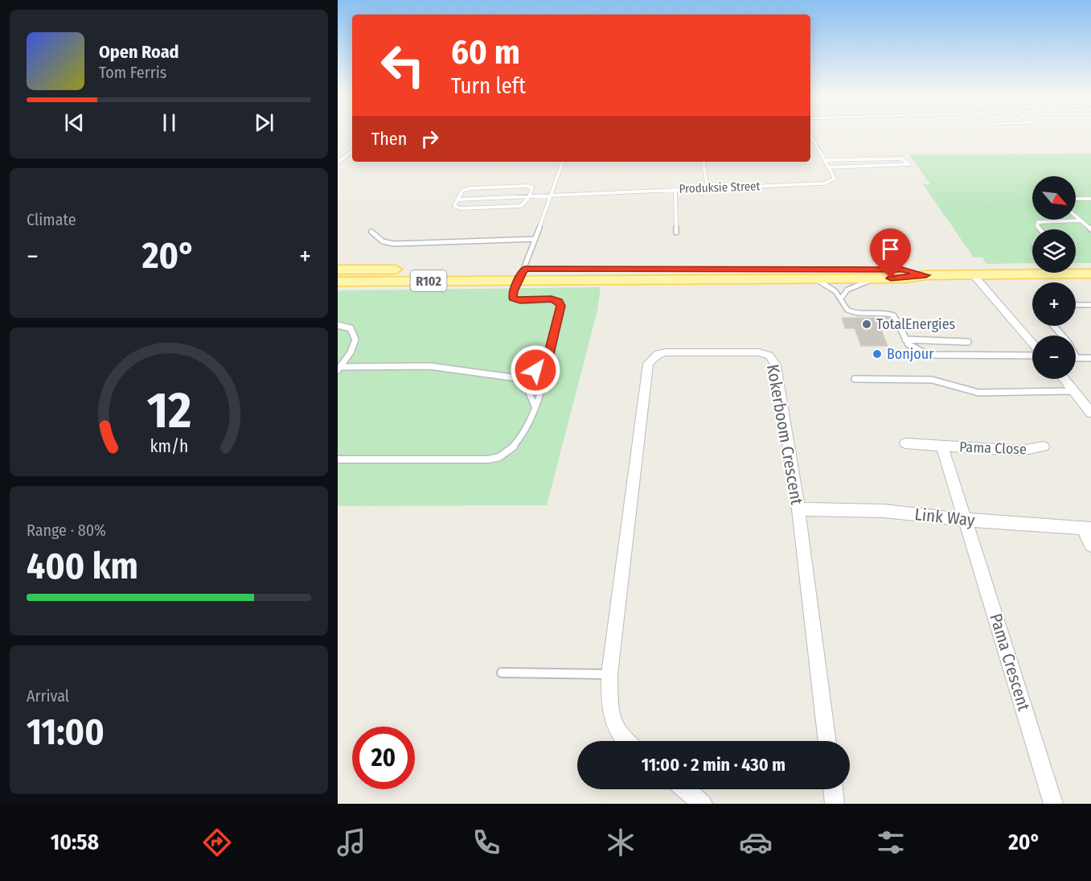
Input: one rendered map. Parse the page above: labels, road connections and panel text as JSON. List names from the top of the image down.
{
  "streets": {
    "main road": ["R102"],
    "street": [
      "Kokerboom Crescent",
      "Pama Close",
      "Link Way",
      "Pama Crescent"
    ],
    "lane": ["Produksie Street"]
  },
  "crossings": [
    ["Kokerboom Crescent", "Link Way"],
    ["Pama Close", "Link Way"],
    ["Pama Close", "Pama Crescent"],
    ["Link Way", "Pama Crescent"]
  ],
  "places": ["TotalEnergies", "Bonjour"],
  "north": "bottom right",
  "page": {
    "turn": ["60 m", "Turn left"],
    "song": ["Open Road", "Tom Ferris"],
    "then": "Then",
    "tile": [
      "Climate",
      ["Range · 80%", "400 km"],
      ["Arrival", "11:00"]
    ],
    "map_buttons": ["+", "−"],
    "heat": ["−", "20°", "+"],
    "limit": "20",
    "trip": "11:00 · 2 min · 430 m",
    "tabs": ["10:58", "20°"],
    "gauge": ["12", "km/h"]
  }
}
